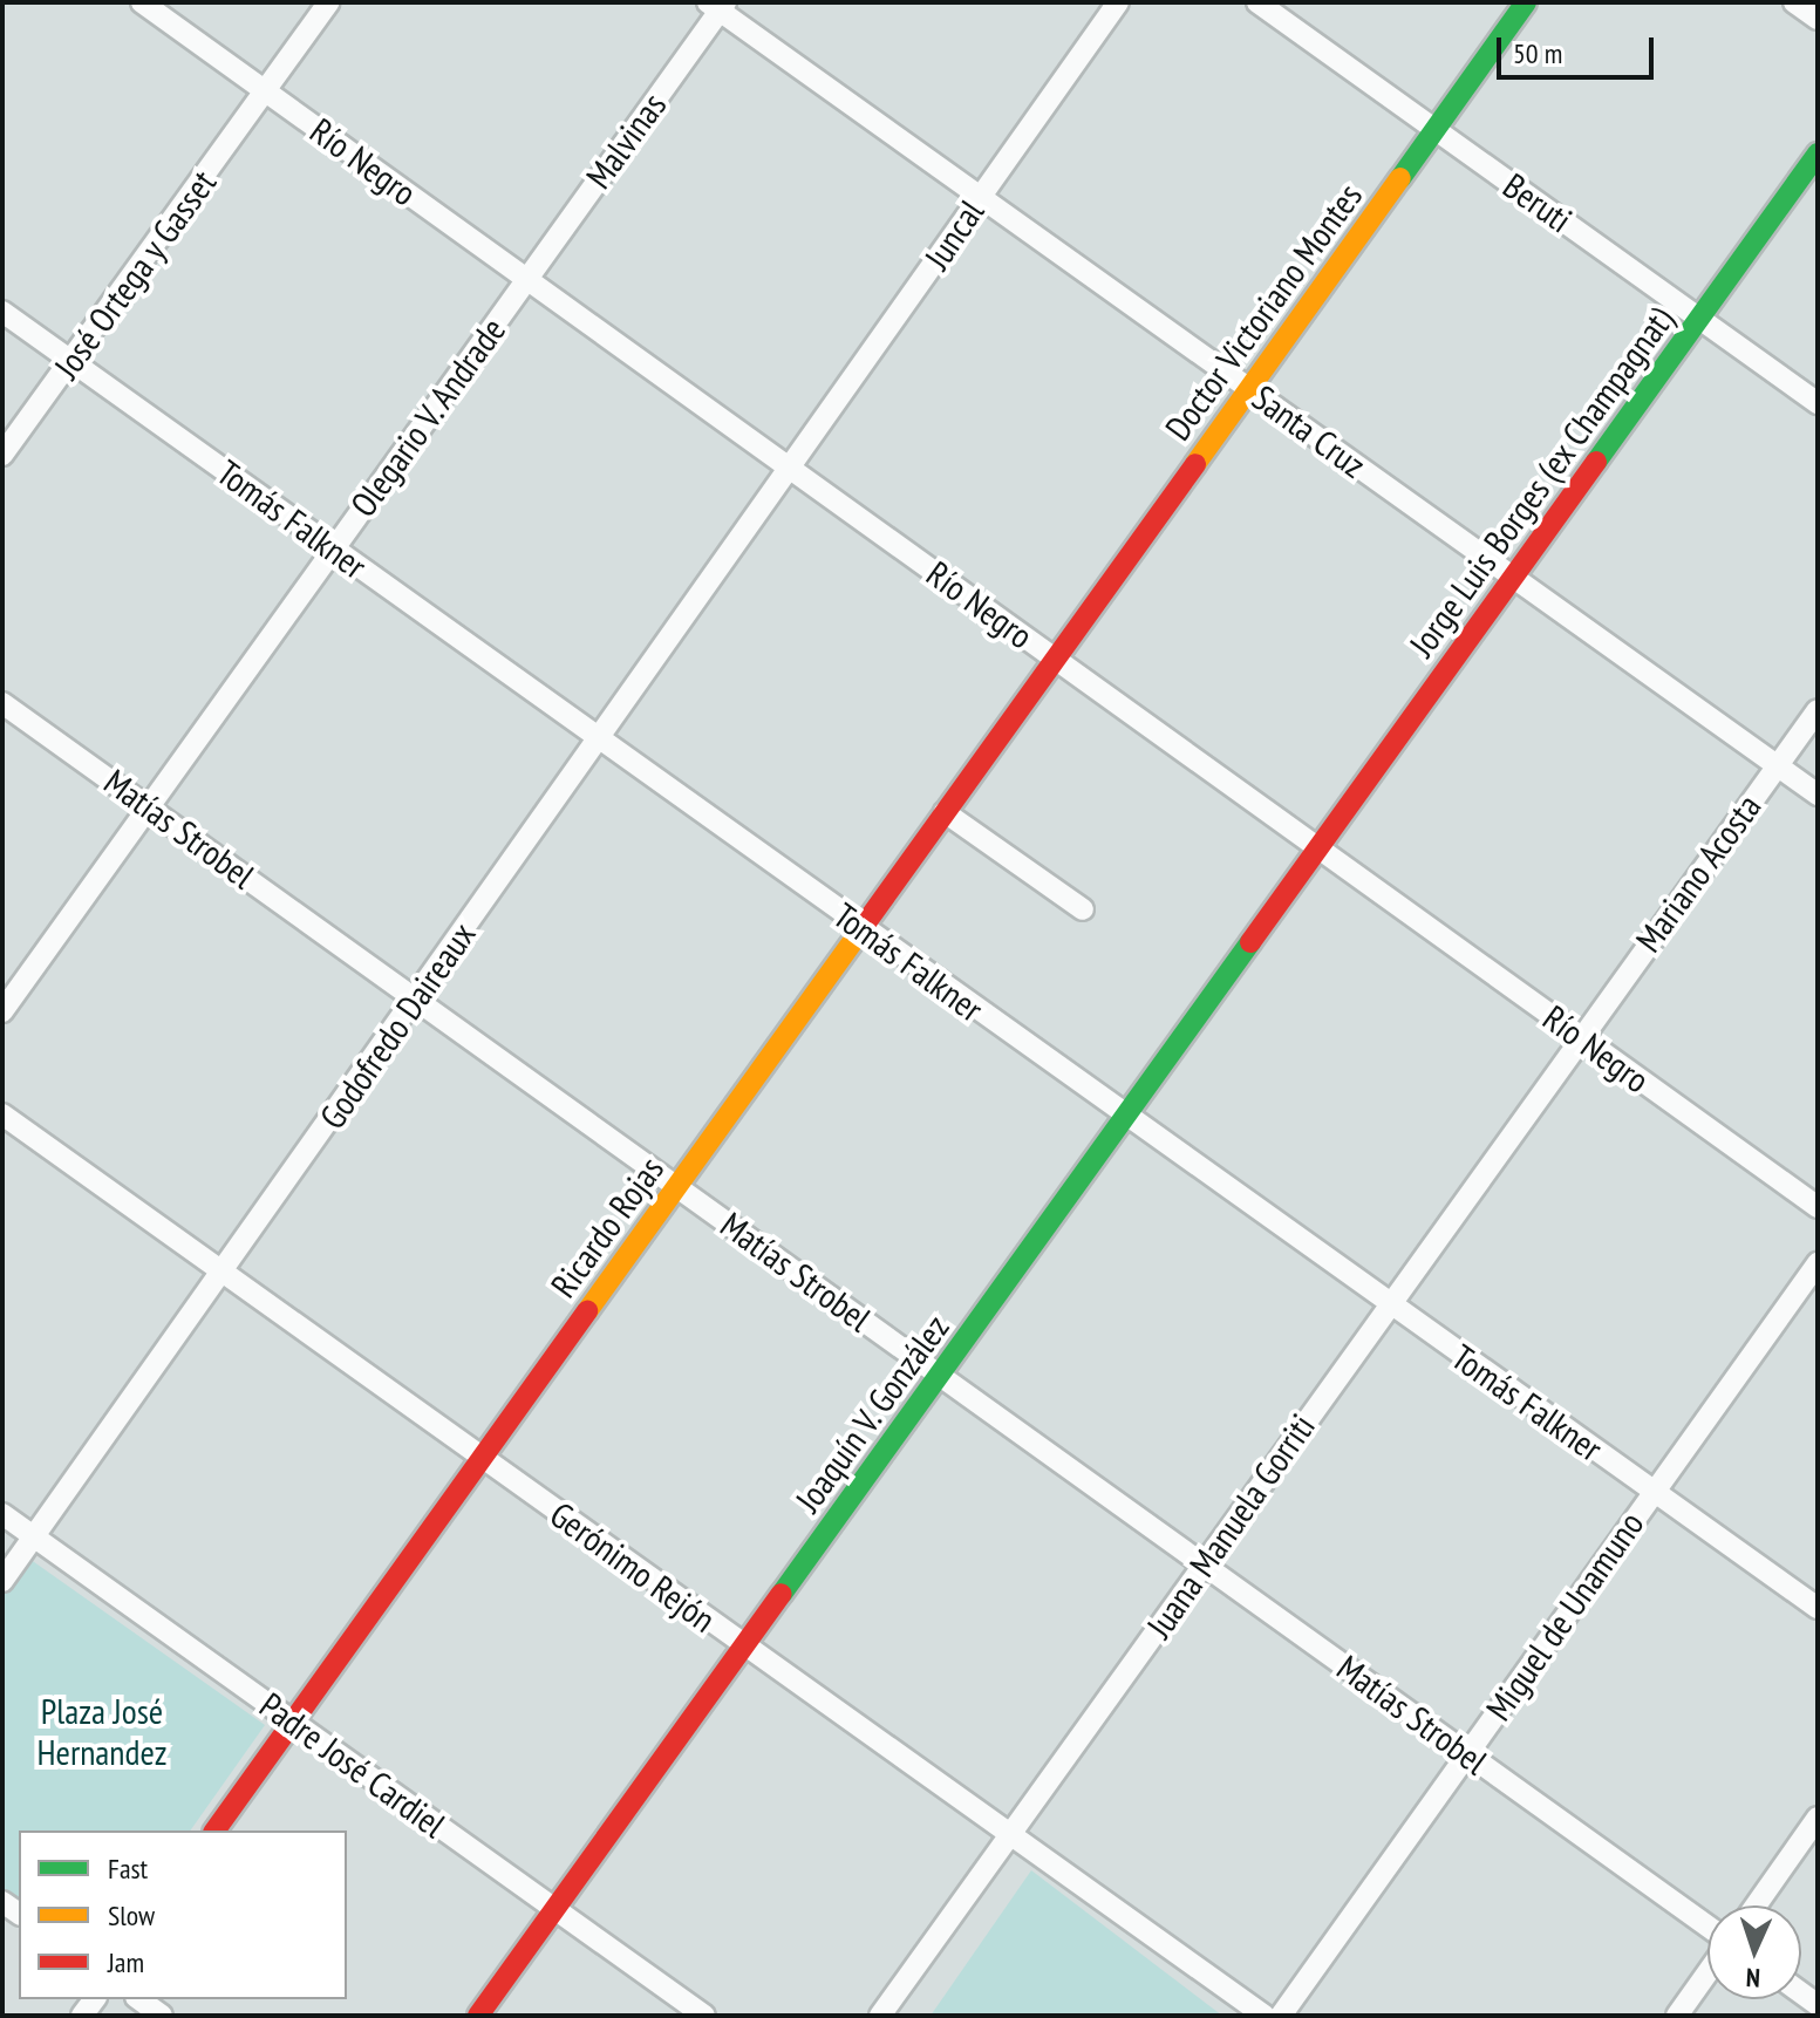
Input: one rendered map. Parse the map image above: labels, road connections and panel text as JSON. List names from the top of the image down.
{
  "streets": {
    "street": [
      "Malvinas",
      "Río Negro",
      "Beruti",
      "Juncal",
      "José Ortega y Gasset",
      "Doctor Victoriano Montes",
      "Olegario V. Andrade",
      "Santa Cruz",
      "Jorge Luis Borges (ex Champagnat)",
      "Tomás Falkner",
      "Matías Strobel",
      "Mariano Acosta",
      "Godofredo Daireaux",
      "Ricardo Rojas",
      "Joaquín V. González",
      "Juana Manuela Gorriti",
      "Gerónimo Rejón",
      "Miguel de Unamuno",
      "Padre José Cardiel"
    ]
  },
  "crossings": [
    ["Malvinas", "Río Negro"],
    ["Malvinas", "Olegario V. Andrade"],
    ["Malvinas", "Santa Cruz"],
    ["Río Negro", "Juncal"],
    ["Río Negro", "José Ortega y Gasset"],
    ["Río Negro", "Doctor Victoriano Montes"],
    ["Río Negro", "Olegario V. Andrade"],
    ["Río Negro", "Jorge Luis Borges (ex Champagnat)"],
    ["Río Negro", "Mariano Acosta"],
    ["Río Negro", "Godofredo Daireaux"],
    ["Río Negro", "Ricardo Rojas"],
    ["Río Negro", "Joaquín V. González"],
    ["Río Negro", "Juana Manuela Gorriti"],
    ["Beruti", "Doctor Victoriano Montes"],
    ["Beruti", "Jorge Luis Borges (ex Champagnat)"],
    ["Juncal", "Santa Cruz"],
    ["Juncal", "Godofredo Daireaux"],
    ["José Ortega y Gasset", "Tomás Falkner"],
    ["Doctor Victoriano Montes", "Santa Cruz"],
    ["Doctor Victoriano Montes", "Ricardo Rojas"],
    ["Olegario V. Andrade", "Tomás Falkner"],
    ["Olegario V. Andrade", "Matías Strobel"],
    ["Santa Cruz", "Jorge Luis Borges (ex Champagnat)"],
    ["Santa Cruz", "Mariano Acosta"],
    ["Jorge Luis Borges (ex Champagnat)", "Joaquín V. González"],
    ["Tomás Falkner", "Godofredo Daireaux"],
    ["Tomás Falkner", "Ricardo Rojas"],
    ["Tomás Falkner", "Joaquín V. González"],
    ["Tomás Falkner", "Juana Manuela Gorriti"],
    ["Tomás Falkner", "Miguel de Unamuno"],
    ["Matías Strobel", "Godofredo Daireaux"],
    ["Matías Strobel", "Ricardo Rojas"],
    ["Matías Strobel", "Joaquín V. González"],
    ["Matías Strobel", "Juana Manuela Gorriti"],
    ["Matías Strobel", "Miguel de Unamuno"],
    ["Mariano Acosta", "Juana Manuela Gorriti"],
    ["Godofredo Daireaux", "Gerónimo Rejón"],
    ["Godofredo Daireaux", "Padre José Cardiel"],
    ["Ricardo Rojas", "Gerónimo Rejón"],
    ["Ricardo Rojas", "Padre José Cardiel"],
    ["Joaquín V. González", "Gerónimo Rejón"],
    ["Joaquín V. González", "Padre José Cardiel"],
    ["Juana Manuela Gorriti", "Gerónimo Rejón"]
  ],
  "parks": ["Plaza José Hernandez"],
  "legend": ["Fast", "Slow", "Jam"],
  "scale_bar": "50 m",
  "north": "bottom"
}
